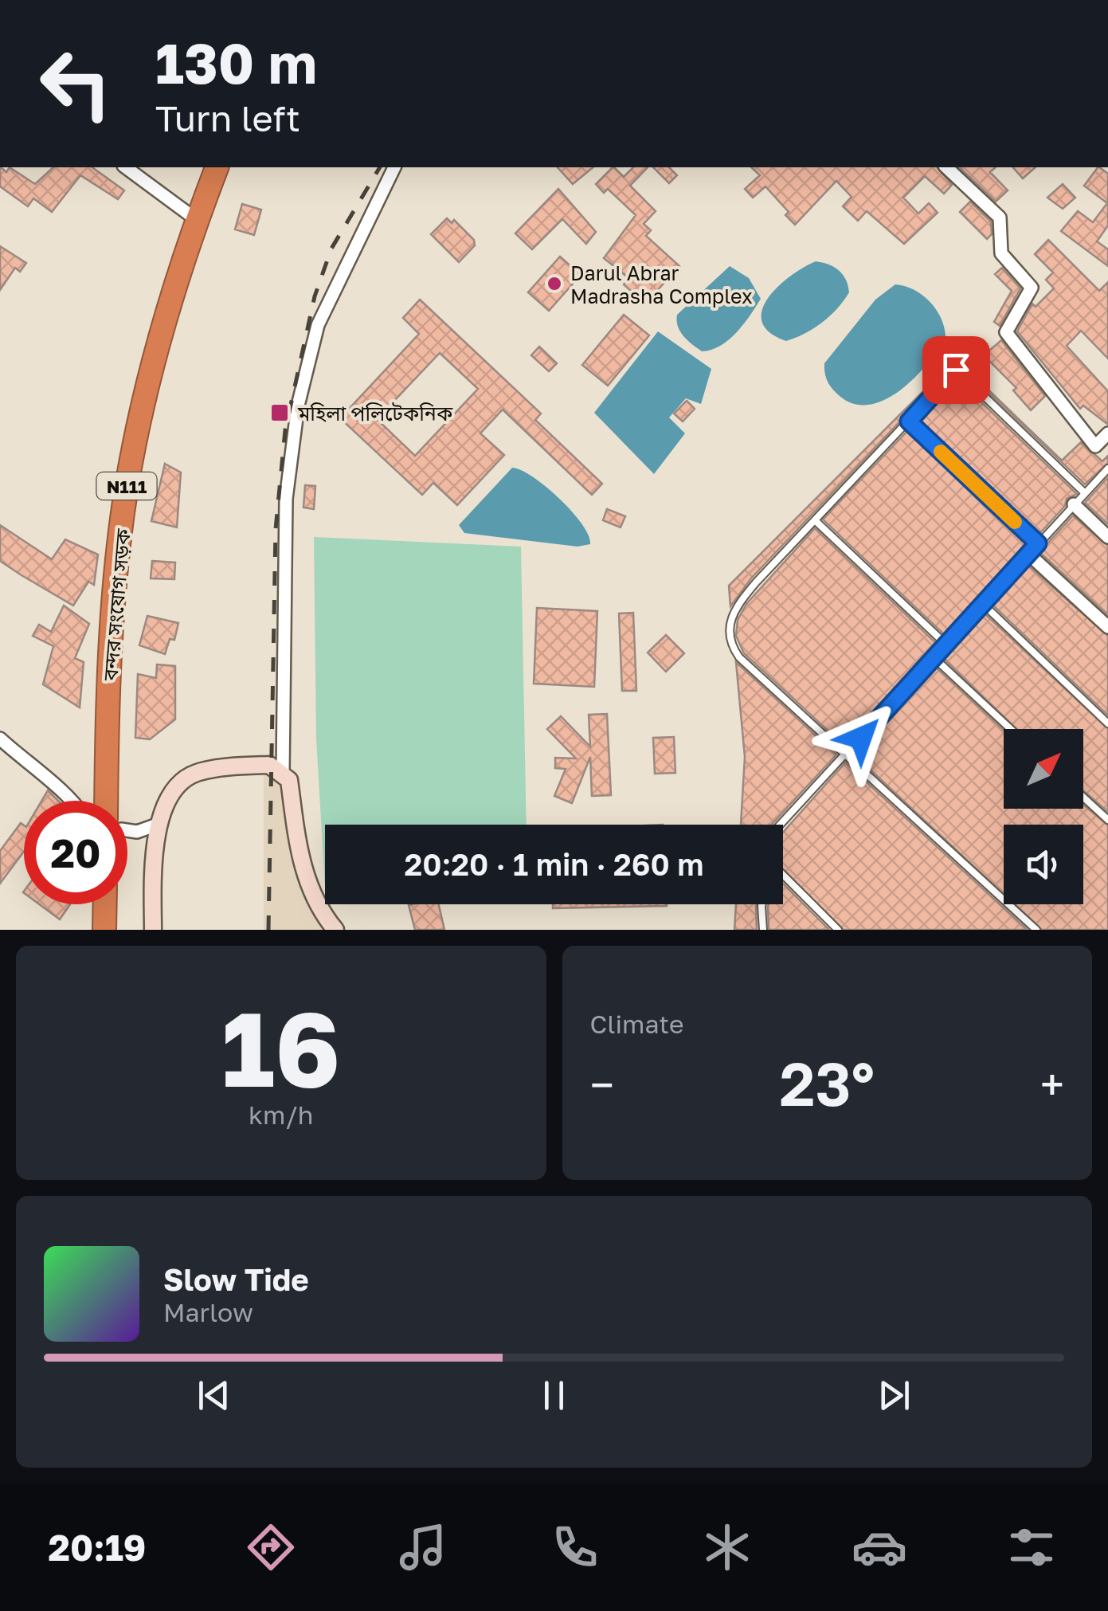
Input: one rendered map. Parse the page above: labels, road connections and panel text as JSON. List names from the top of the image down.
{
  "streets": {
    "highway": ["N111", "বন্দর সংযোগ সড়ক"]
  },
  "places": {
    "other": ["Darul Abrar Madrasha Complex"],
    "transit": ["মহিলা পলিটেকনিক"]
  },
  "north": "top right",
  "page": {
    "turn": ["130 m", "Turn left"],
    "limit": "20",
    "trip": "20:20 · 1 min · 260 m",
    "tile": [
      ["16", "km/h"],
      "Climate"
    ],
    "heat": ["−", "23°", "+"],
    "song": ["Slow Tide", "Marlow"],
    "tabs": "20:19"
  }
}
